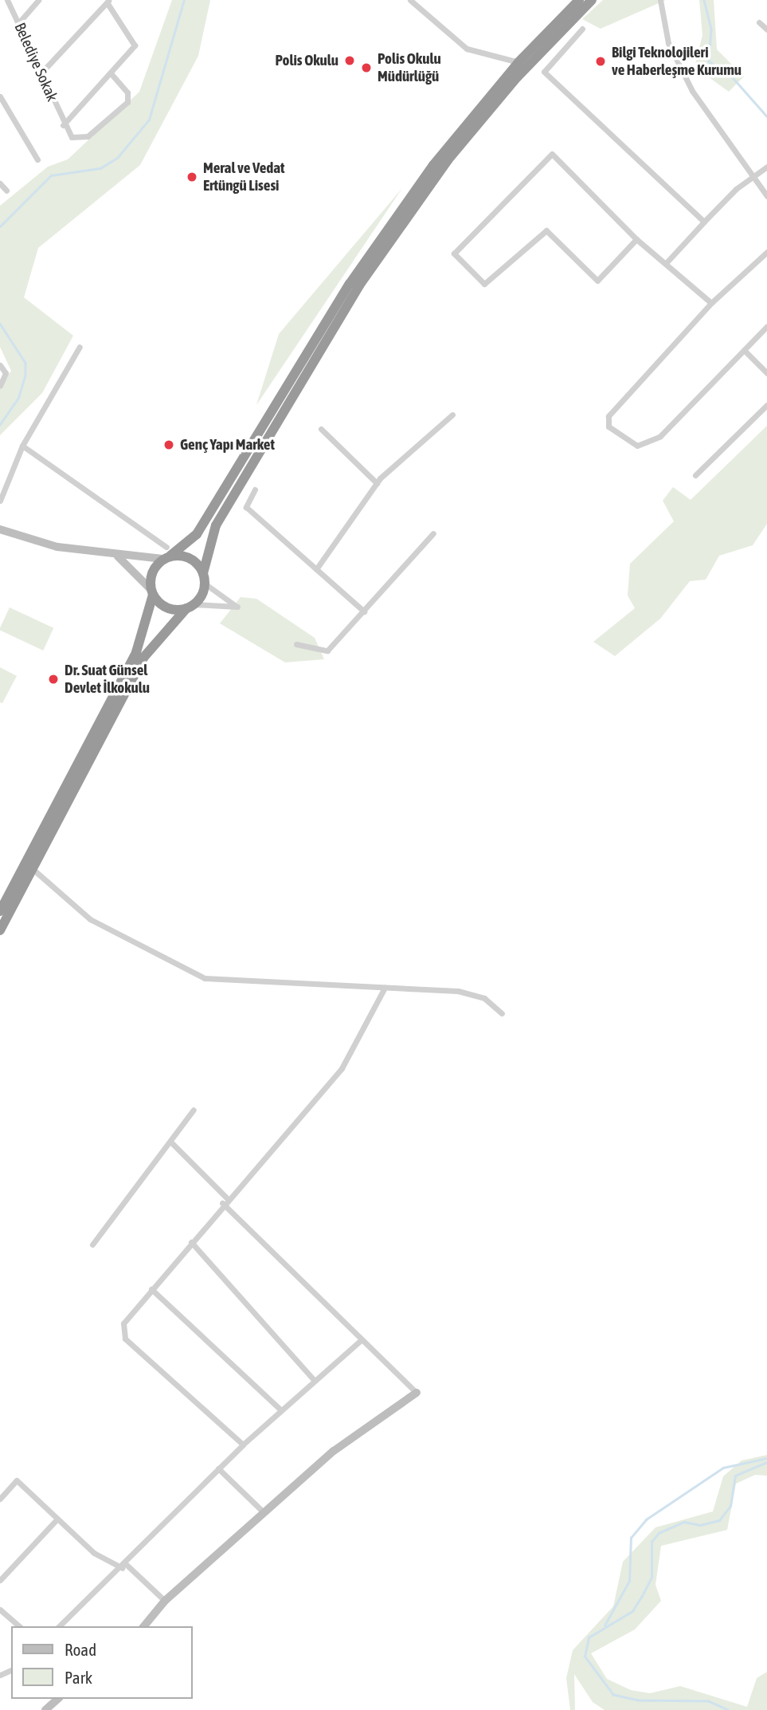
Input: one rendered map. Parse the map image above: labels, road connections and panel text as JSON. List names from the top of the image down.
{
  "streets": {
    "street": ["Belediye Sokak"]
  },
  "places": [
    "Polis Okulu",
    "Bilgi Teknolojileri ve Haberleşme Kurumu",
    "Polis Okulu Müdürlüğü",
    "Meral ve Vedat Ertüngü Lisesi",
    "Genç Yapı Market",
    "Dr. Suat Günsel Devlet İlkokulu"
  ],
  "legend": ["Road", "Park"]
}
